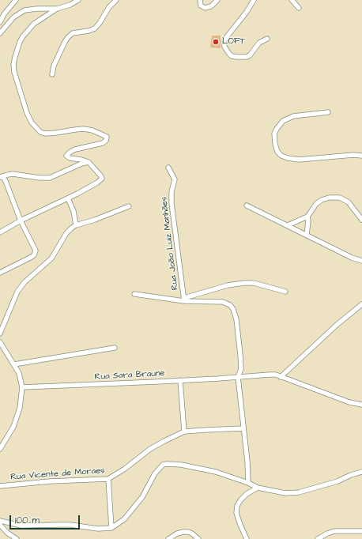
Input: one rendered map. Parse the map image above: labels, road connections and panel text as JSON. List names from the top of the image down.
{
  "streets": {
    "street": ["Rua João Luiz Manhães", "Rua Sara Braune", "Rua Vicente de Moraes"]
  },
  "places": ["LOFT"],
  "scale_bar": "100 m"
}
